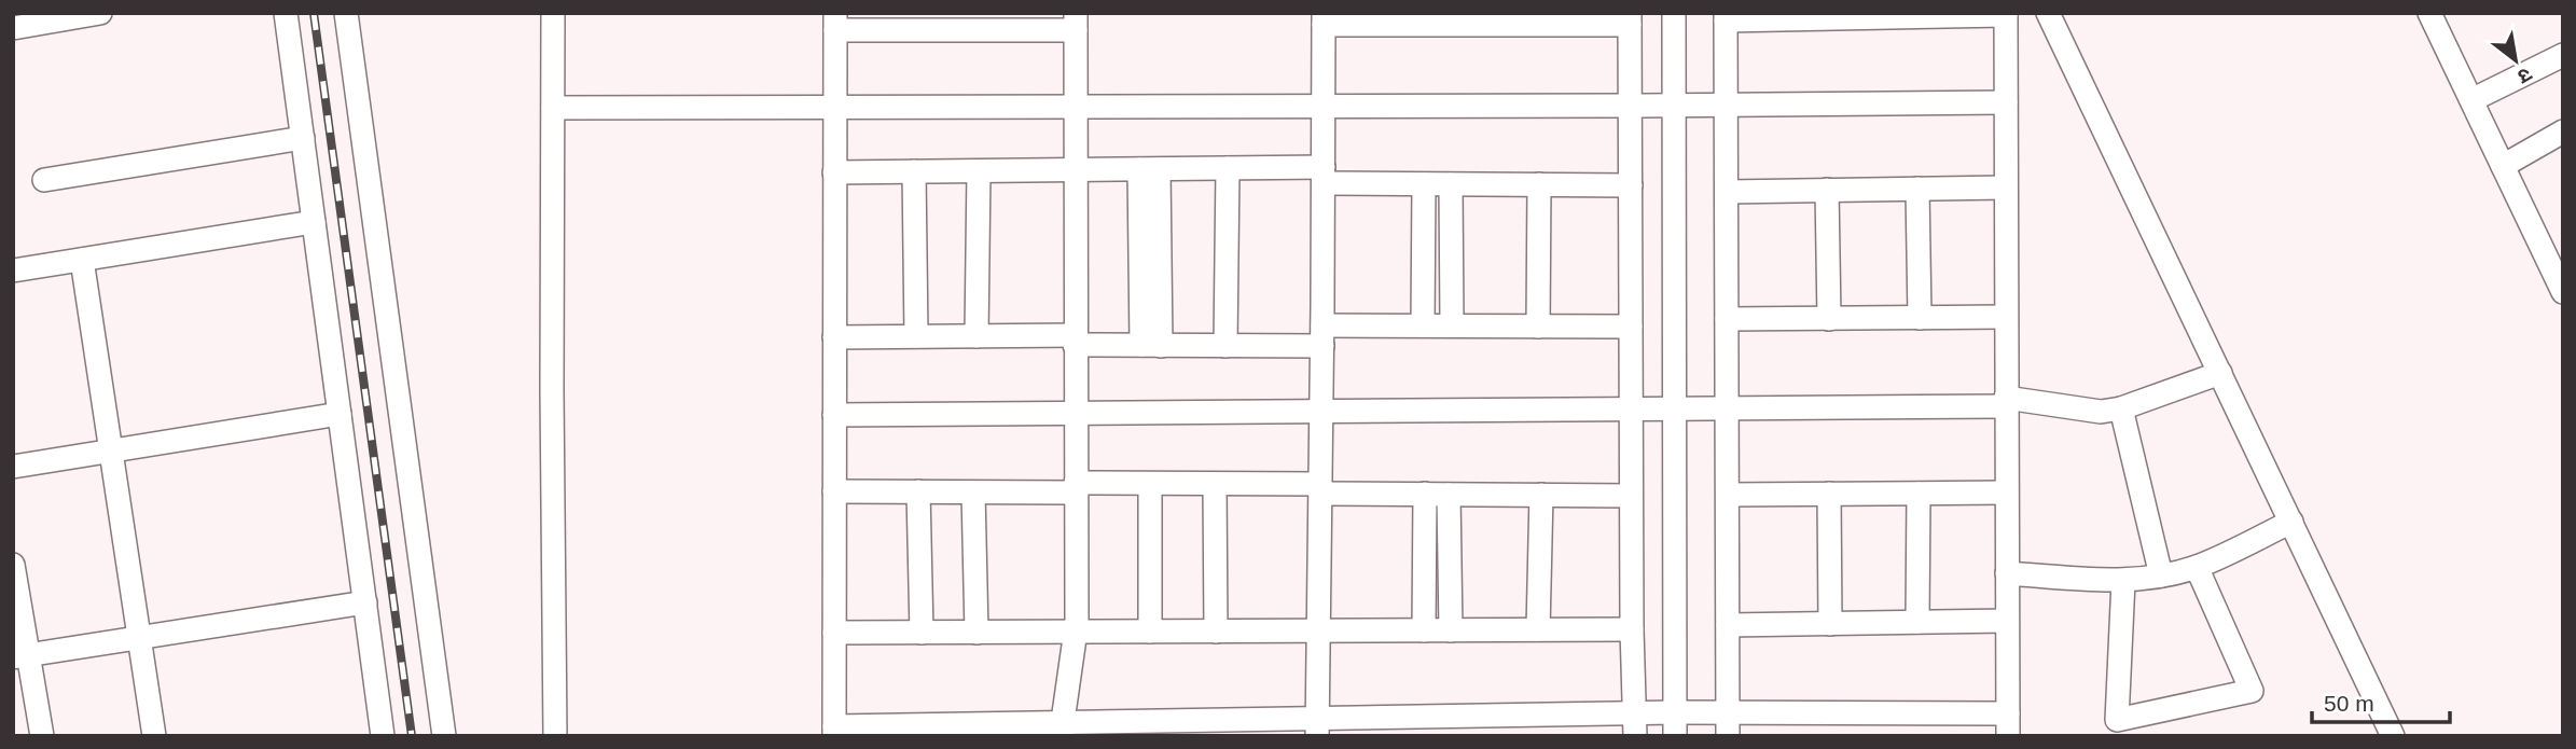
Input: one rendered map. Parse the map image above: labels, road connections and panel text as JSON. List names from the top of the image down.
{
  "scale_bar": "50 m",
  "north": "bottom right"
}
